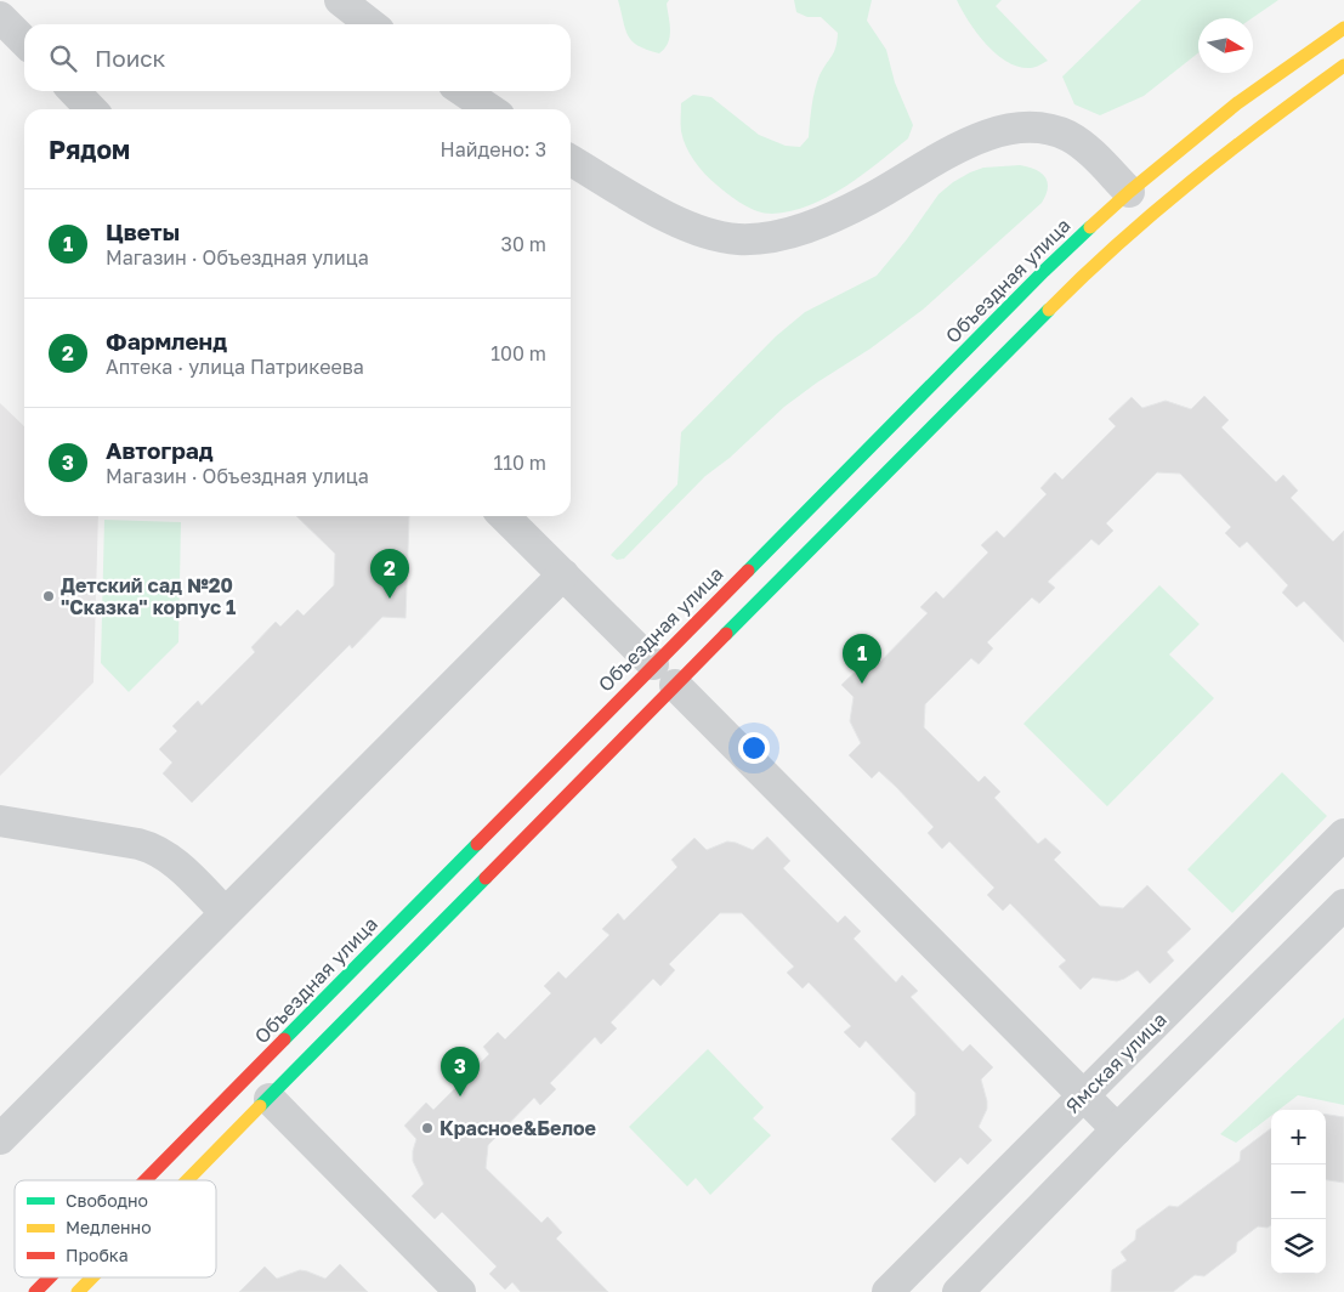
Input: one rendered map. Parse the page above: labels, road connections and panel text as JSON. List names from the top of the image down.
{
  "streets": {
    "main road": ["Объездная улица"],
    "street": ["Ямская улица"]
  },
  "places": ["Детский сад №20 \"Сказка\" корпус 1", "Красное&Белое"],
  "legend": ["Свободно", "Медленно", "Пробка"],
  "north": "right",
  "page": {
    "search": "Поиск",
    "heading": ["Рядом", "Найдено: 3"],
    "list": [
      {
        "mark": "1",
        "name": "Цветы",
        "note": "Магазин · Объездная улица",
        "value": "30 m"
      },
      {
        "mark": "2",
        "name": "Фармленд",
        "note": "Аптека · улица Патрикеева",
        "value": "100 m"
      },
      {
        "mark": "3",
        "name": "Автоград",
        "note": "Магазин · Объездная улица",
        "value": "110 m"
      }
    ],
    "pins": ["2", "1", "3"],
    "map_buttons": ["+", "−"]
  }
}
